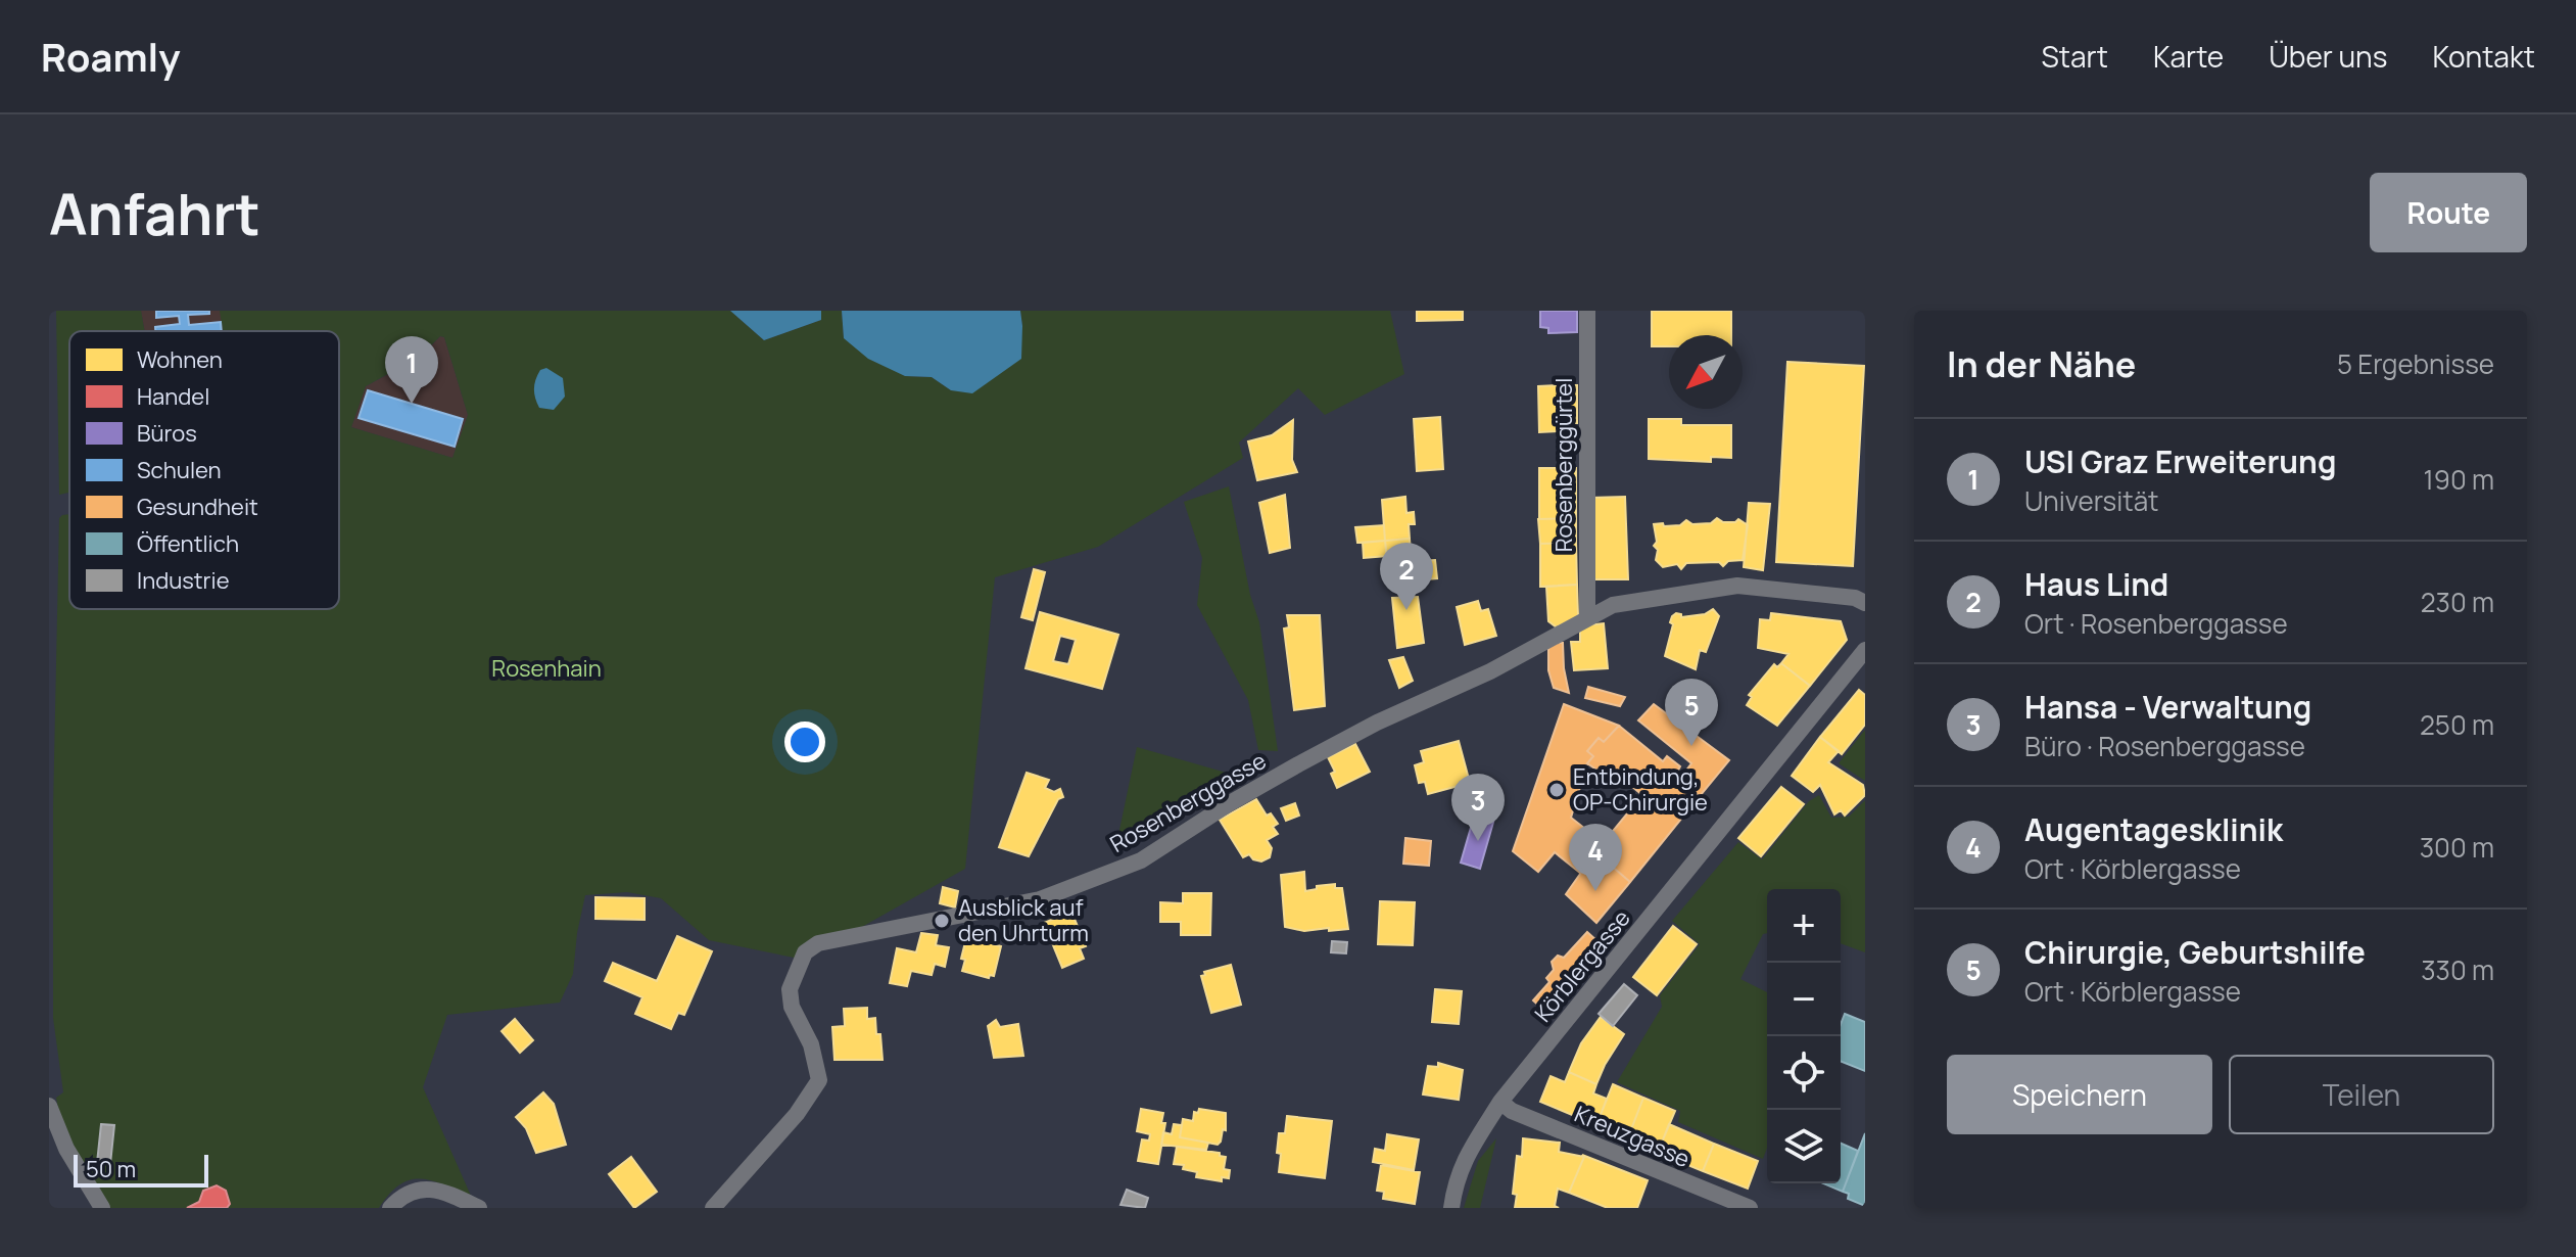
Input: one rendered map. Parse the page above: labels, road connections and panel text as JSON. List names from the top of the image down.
{
  "streets": {
    "street": [
      "Rosenberggürtel",
      "Rosenberggasse",
      "Körblergasse",
      "Kreuzgasse"
    ]
  },
  "crossings": [
    ["Rosenberggürtel", "Rosenberggasse"],
    ["Körblergasse", "Kreuzgasse"]
  ],
  "parks": ["Rosenhain"],
  "places": ["Entbindung, OP-Chirurgie", "Ausblick auf den Uhrturm"],
  "legend": [
    "Wohnen",
    "Handel",
    "Büros",
    "Schulen",
    "Gesundheit",
    "Öffentlich",
    "Industrie"
  ],
  "scale_bar": "50 m",
  "north": "bottom left",
  "page": {
    "header": "Roamly",
    "nav": [
      "Start",
      "Karte",
      "Über uns",
      "Kontakt"
    ],
    "buttons": [
      "Route",
      ["Speichern", "Teilen"]
    ],
    "title": "Anfahrt",
    "heading": ["In der Nähe", "5 Ergebnisse"],
    "pins": [
      "1",
      "2",
      "5",
      "3",
      "4"
    ],
    "list": [
      {
        "mark": "1",
        "name": "USI Graz Erweiterung",
        "note": "Universität",
        "value": "190 m"
      },
      {
        "mark": "2",
        "name": "Haus Lind",
        "note": "Ort · Rosenberggasse",
        "value": "230 m"
      },
      {
        "mark": "3",
        "name": "Hansa - Verwaltung",
        "note": "Büro · Rosenberggasse",
        "value": "250 m"
      },
      {
        "mark": "4",
        "name": "Augentagesklinik",
        "note": "Ort · Körblergasse",
        "value": "300 m"
      },
      {
        "mark": "5",
        "name": "Chirurgie, Geburtshilfe",
        "note": "Ort · Körblergasse",
        "value": "330 m"
      }
    ],
    "map_buttons": ["+", "−"],
    "scale": "50 m"
  }
}
